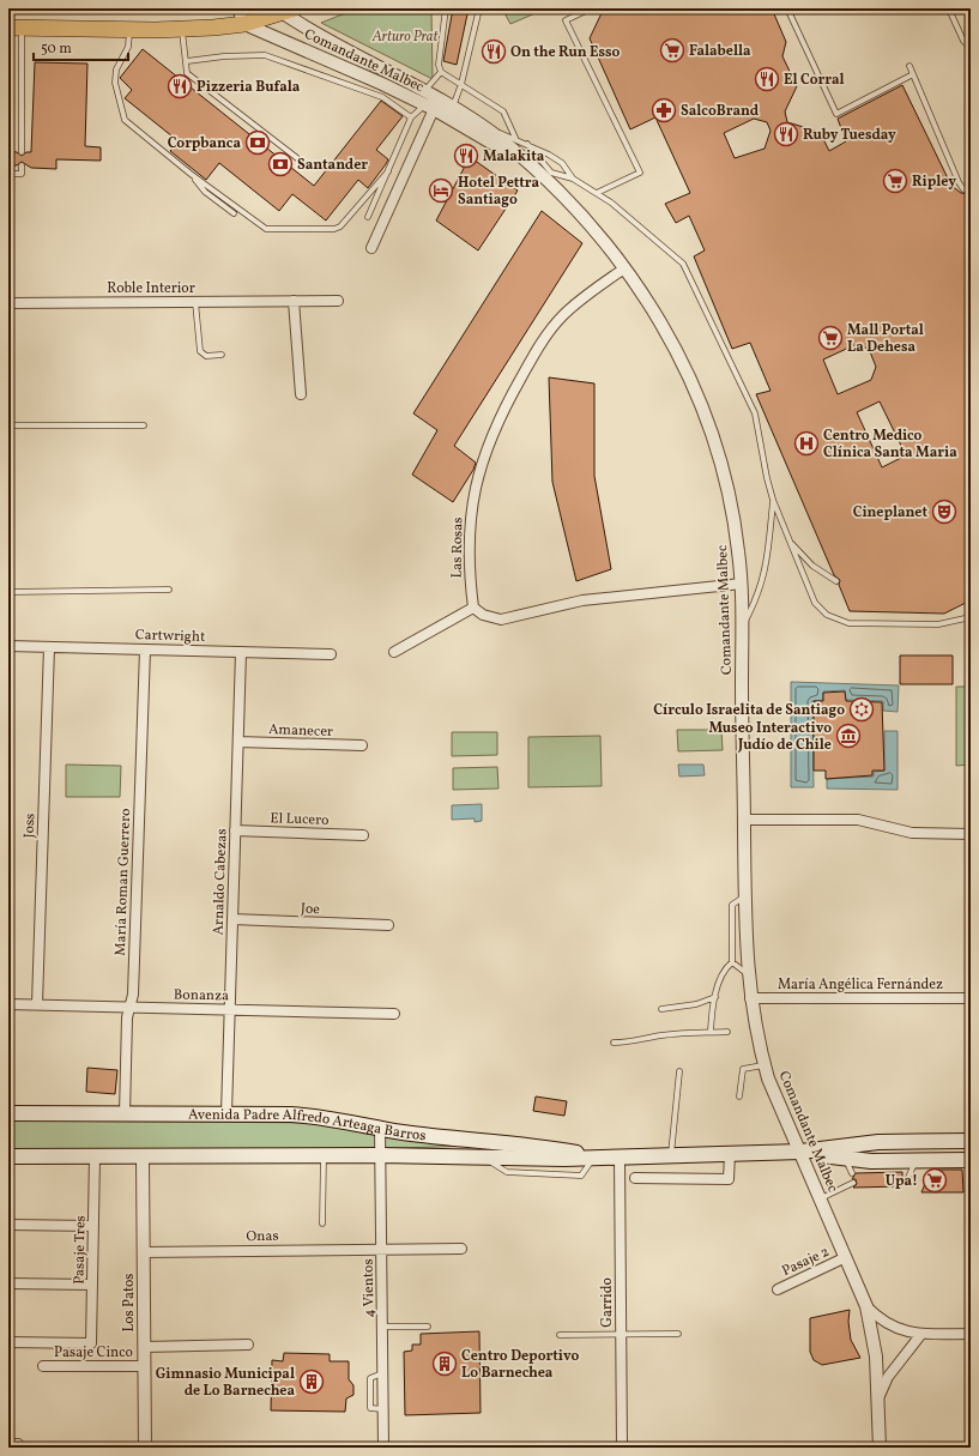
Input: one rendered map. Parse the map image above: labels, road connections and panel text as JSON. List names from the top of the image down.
{
  "streets": {
    "main road": ["Avenida Padre Alfredo Arteaga Barros"],
    "street": [
      "Comandante Malbec",
      "Roble Interior",
      "Las Rosas",
      "Cartwright",
      "Amanecer",
      "El Lucero",
      "Joss",
      "María Roman Guerrero",
      "Arnaldo Cabezas",
      "Joe",
      "María Angélica Fernández",
      "Bonanza",
      "Onas",
      "Pasaje Tres",
      "Pasaje 2",
      "4 Vientos",
      "Los Patos",
      "Garrido",
      "Pasaje Cinco"
    ]
  },
  "crossings": [
    ["Comandante Malbec", "Las Rosas"],
    ["Comandante Malbec", "María Angélica Fernández"],
    ["Comandante Malbec", "Avenida Padre Alfredo Arteaga Barros"],
    ["Comandante Malbec", "Pasaje 2"],
    ["Cartwright", "Joss"],
    ["Cartwright", "María Roman Guerrero"],
    ["Cartwright", "Arnaldo Cabezas"],
    ["Amanecer", "Arnaldo Cabezas"],
    ["El Lucero", "Arnaldo Cabezas"],
    ["Joss", "Bonanza"],
    ["María Roman Guerrero", "Bonanza"],
    ["María Roman Guerrero", "Avenida Padre Alfredo Arteaga Barros"],
    ["Arnaldo Cabezas", "Joe"],
    ["Arnaldo Cabezas", "Bonanza"],
    ["Arnaldo Cabezas", "Avenida Padre Alfredo Arteaga Barros"],
    ["Avenida Padre Alfredo Arteaga Barros", "Pasaje Tres"],
    ["Avenida Padre Alfredo Arteaga Barros", "4 Vientos"],
    ["Avenida Padre Alfredo Arteaga Barros", "Los Patos"],
    ["Avenida Padre Alfredo Arteaga Barros", "Garrido"],
    ["Onas", "4 Vientos"],
    ["Onas", "Los Patos"],
    ["Los Patos", "Pasaje Cinco"]
  ],
  "parks": ["Arturo Prat"],
  "places": {
    "supermarket": [
      "Falabella",
      "Ripley",
      "Mall Portal La Dehesa",
      "Upa!"
    ],
    "restaurant": [
      "On the Run Esso",
      "El Corral",
      "Pizzeria Bufala",
      "Ruby Tuesday",
      "Malakita"
    ],
    "pharmacy": ["SalcoBrand"],
    "bank": ["Corpbanca", "Santander"],
    "hotel": ["Hotel Pettra Santiago"],
    "hospital": ["Centro Medico Clínica Santa Maria"],
    "theatre": ["Cineplanet"],
    "synagogue": ["Círculo Israelita de Santiago"],
    "museum": ["Museo Interactivo Judío de Chile"],
    "building": ["Centro Deportivo Lo Barnechea", "Gimnasio Municipal de Lo Barnechea"]
  },
  "scale_bar": "50 m"
}
